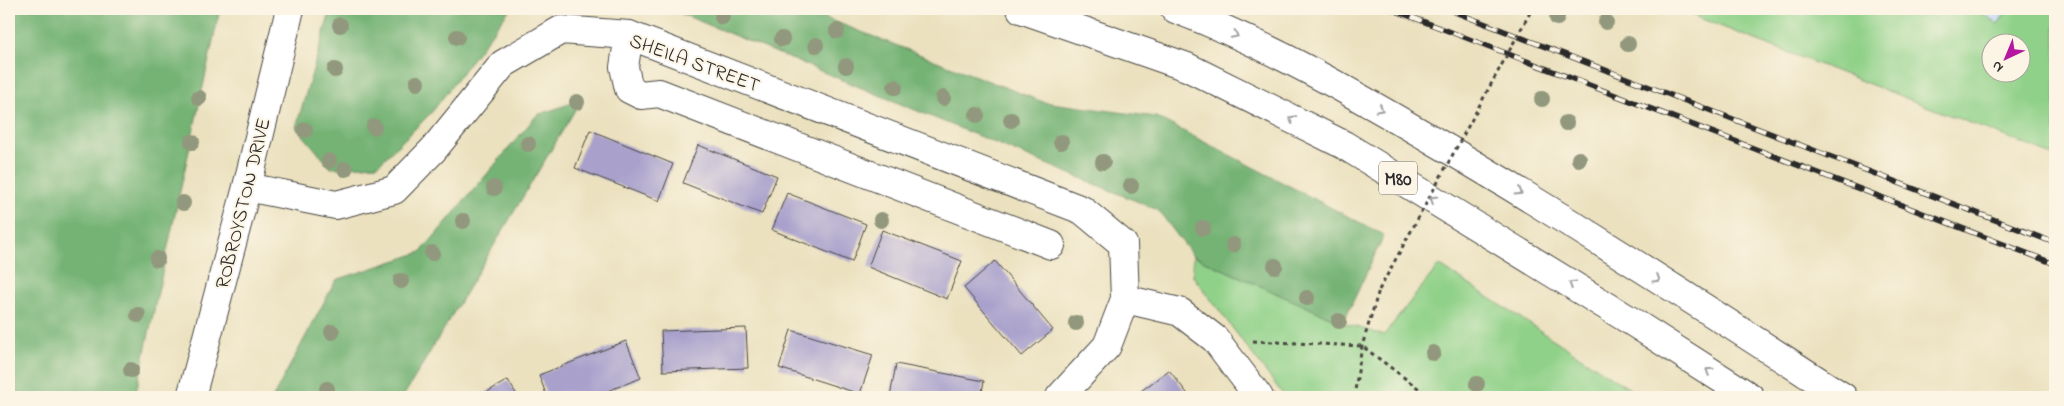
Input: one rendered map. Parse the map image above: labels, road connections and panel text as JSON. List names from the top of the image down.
{
  "streets": {
    "main road": ["SHEILA STREET", "M80", "ROBROYSTON DRIVE"]
  },
  "crossings": [
    ["SHEILA STREET", "ROBROYSTON DRIVE"]
  ],
  "north": "bottom left"
}
